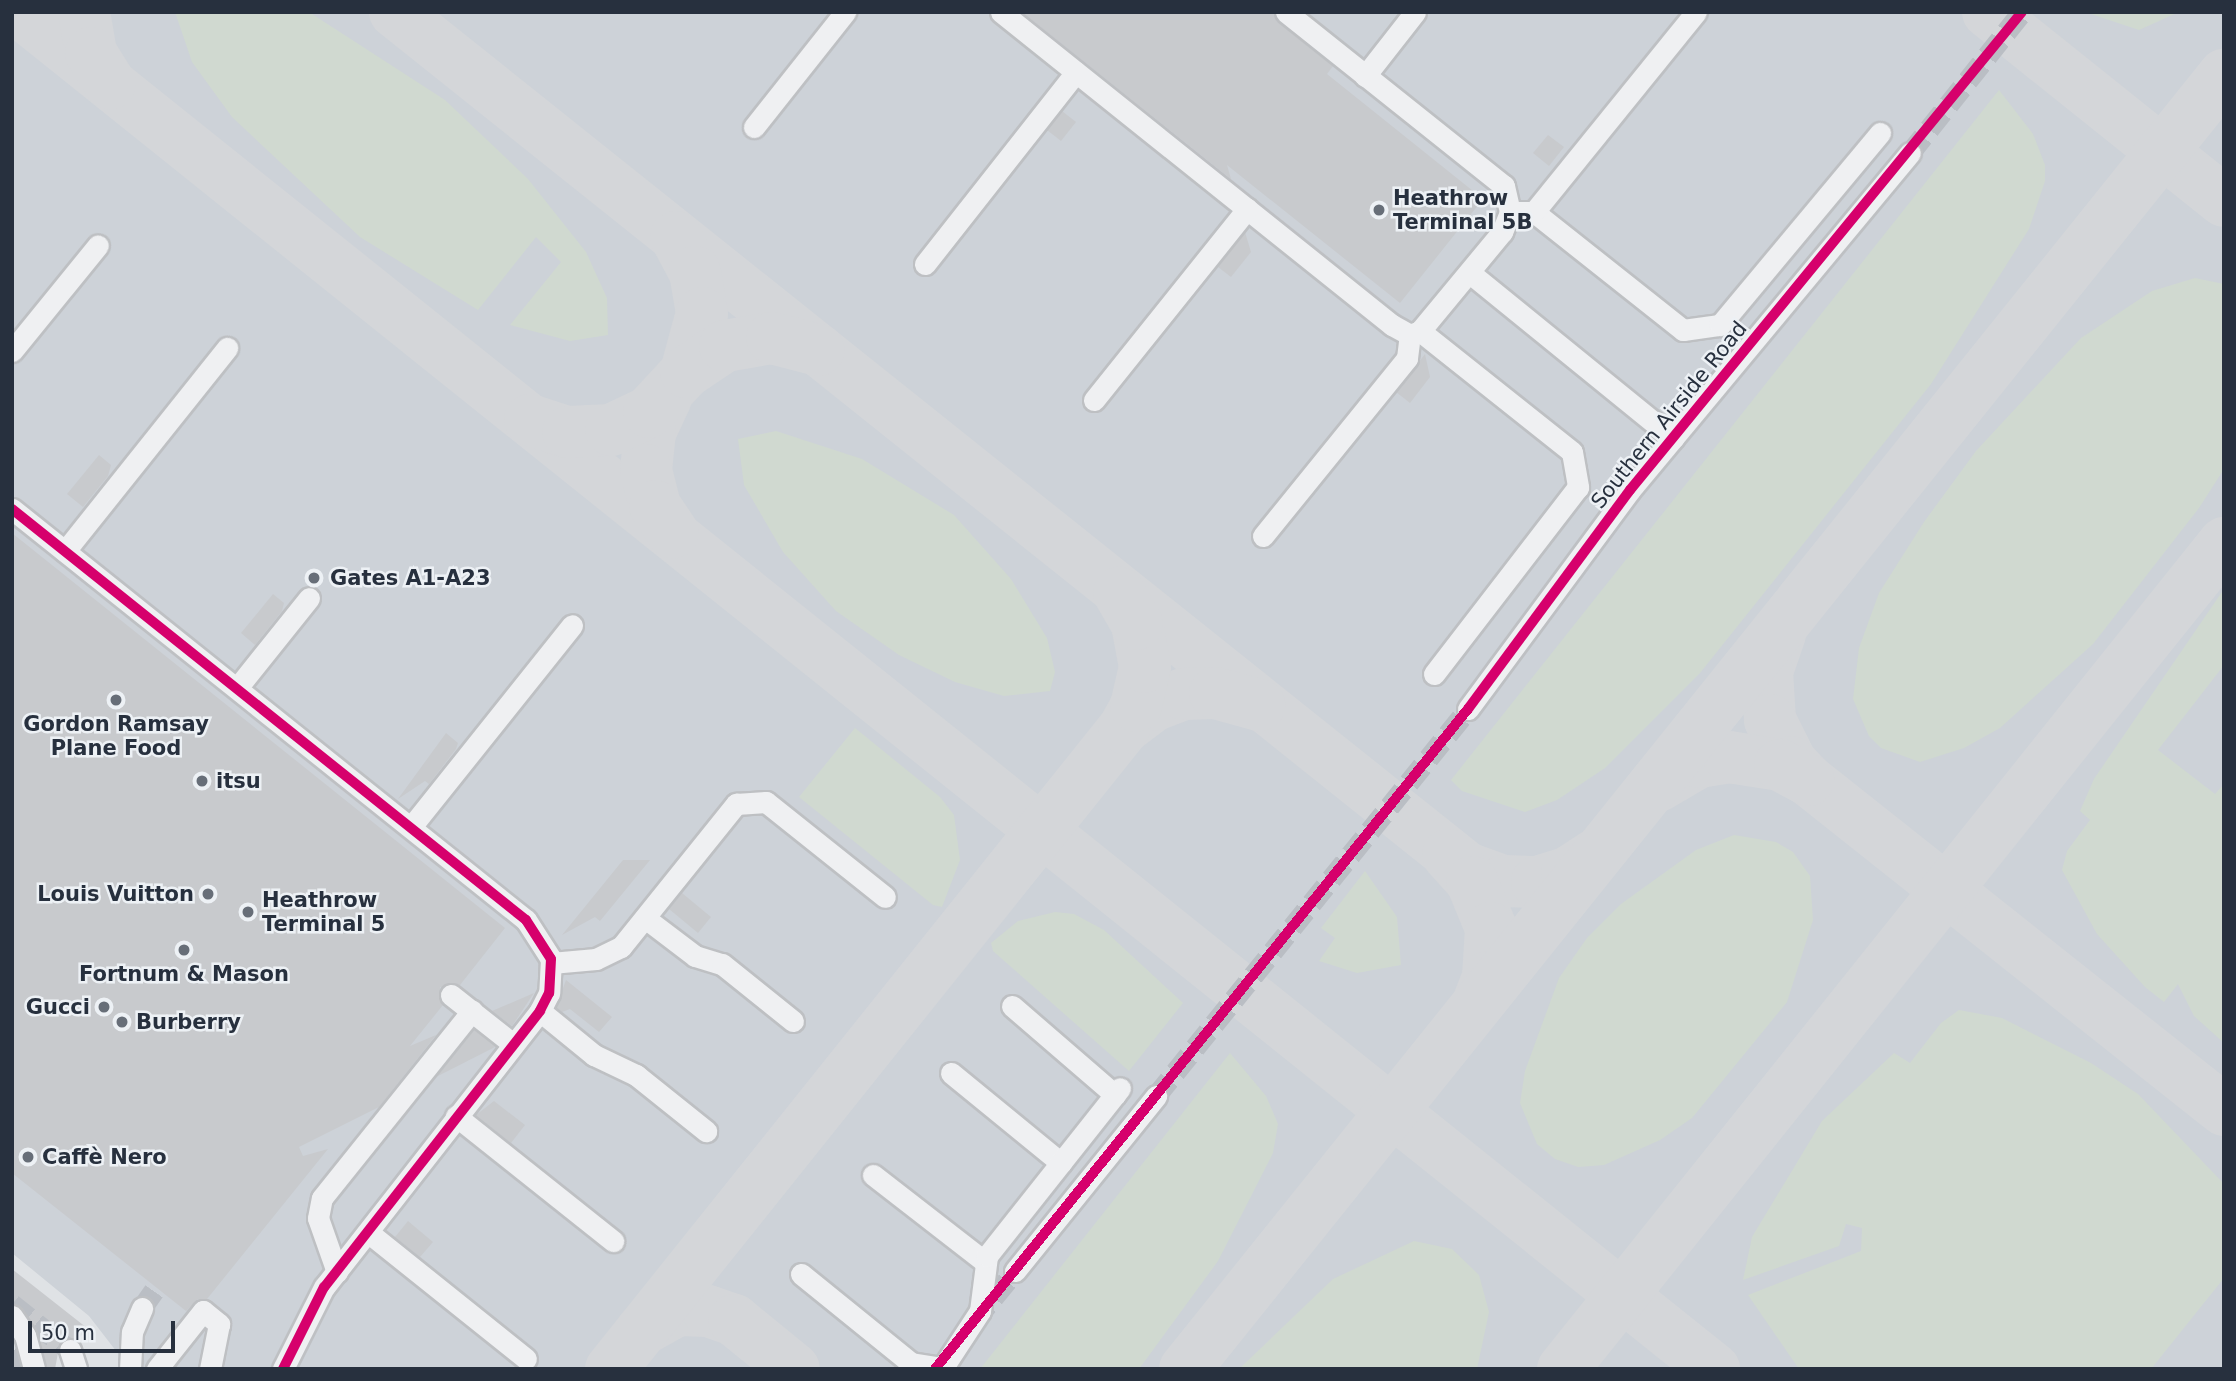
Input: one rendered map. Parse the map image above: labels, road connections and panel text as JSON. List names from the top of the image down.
{
  "streets": {
    "street": ["Southern Airside Road"]
  },
  "places": [
    "Heathrow Terminal 5B",
    "Gates A1-A23",
    "Gordon Ramsay Plane Food",
    "itsu",
    "Louis Vuitton",
    "Heathrow Terminal 5",
    "Fortnum & Mason",
    "Gucci",
    "Burberry",
    "Caffè Nero"
  ],
  "scale_bar": "50 m"
}
